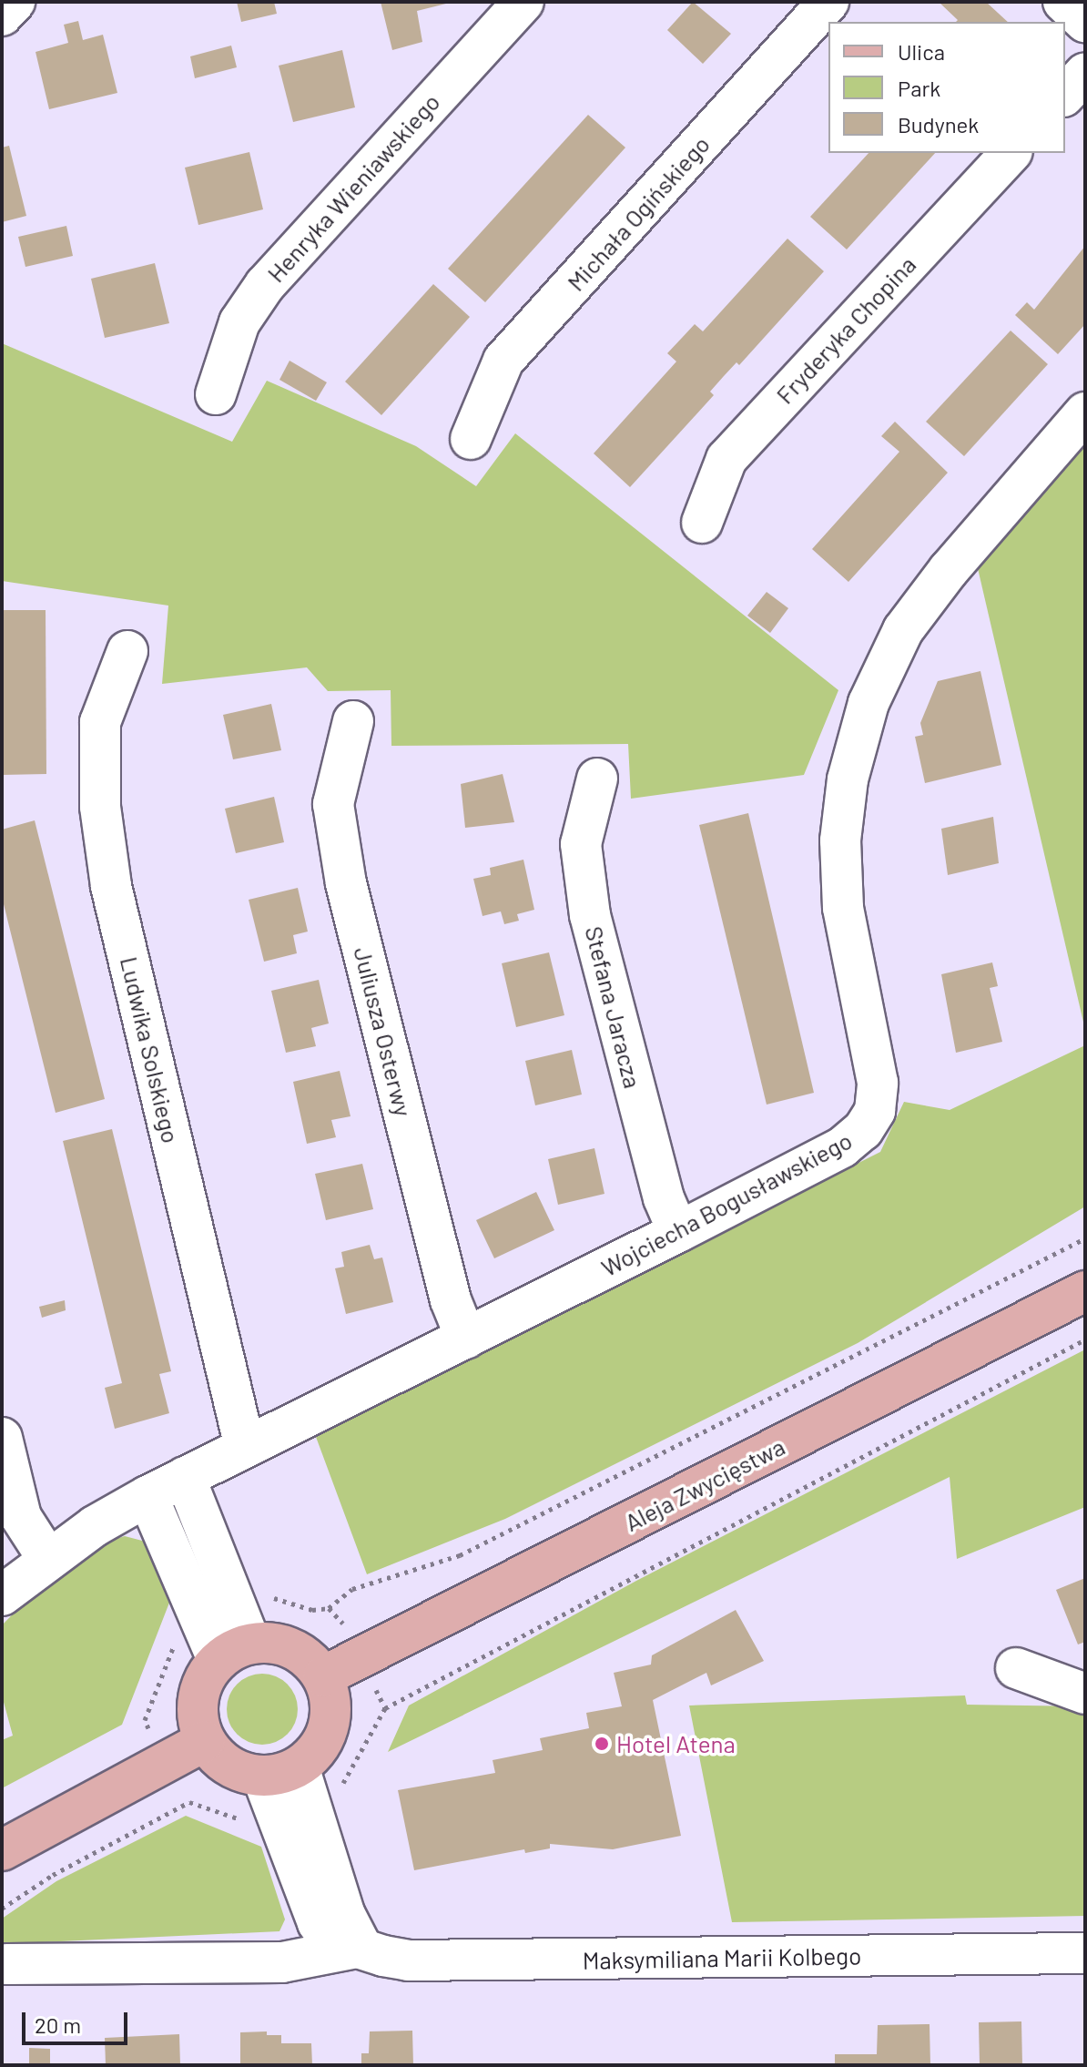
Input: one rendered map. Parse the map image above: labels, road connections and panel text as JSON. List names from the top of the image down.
{
  "streets": {
    "main road": ["Aleja Zwycięstwa"],
    "street": [
      "Henryka Wieniawskiego",
      "Michała Ogińskiego",
      "Fryderyka Chopina",
      "Stefana Jaracza",
      "Juliusza Osterwy",
      "Ludwika Solskiego",
      "Wojciecha Bogusławskiego",
      "Maksymiliana Marii Kolbego"
    ]
  },
  "crossings": [
    ["Stefana Jaracza", "Wojciecha Bogusławskiego"],
    ["Juliusza Osterwy", "Wojciecha Bogusławskiego"],
    ["Ludwika Solskiego", "Wojciecha Bogusławskiego"],
    ["Aleja Zwycięstwa", "Maksymiliana Marii Kolbego"]
  ],
  "places": ["Hotel Atena"],
  "legend": ["Ulica", "Park", "Budynek"],
  "scale_bar": "20 m"
}
